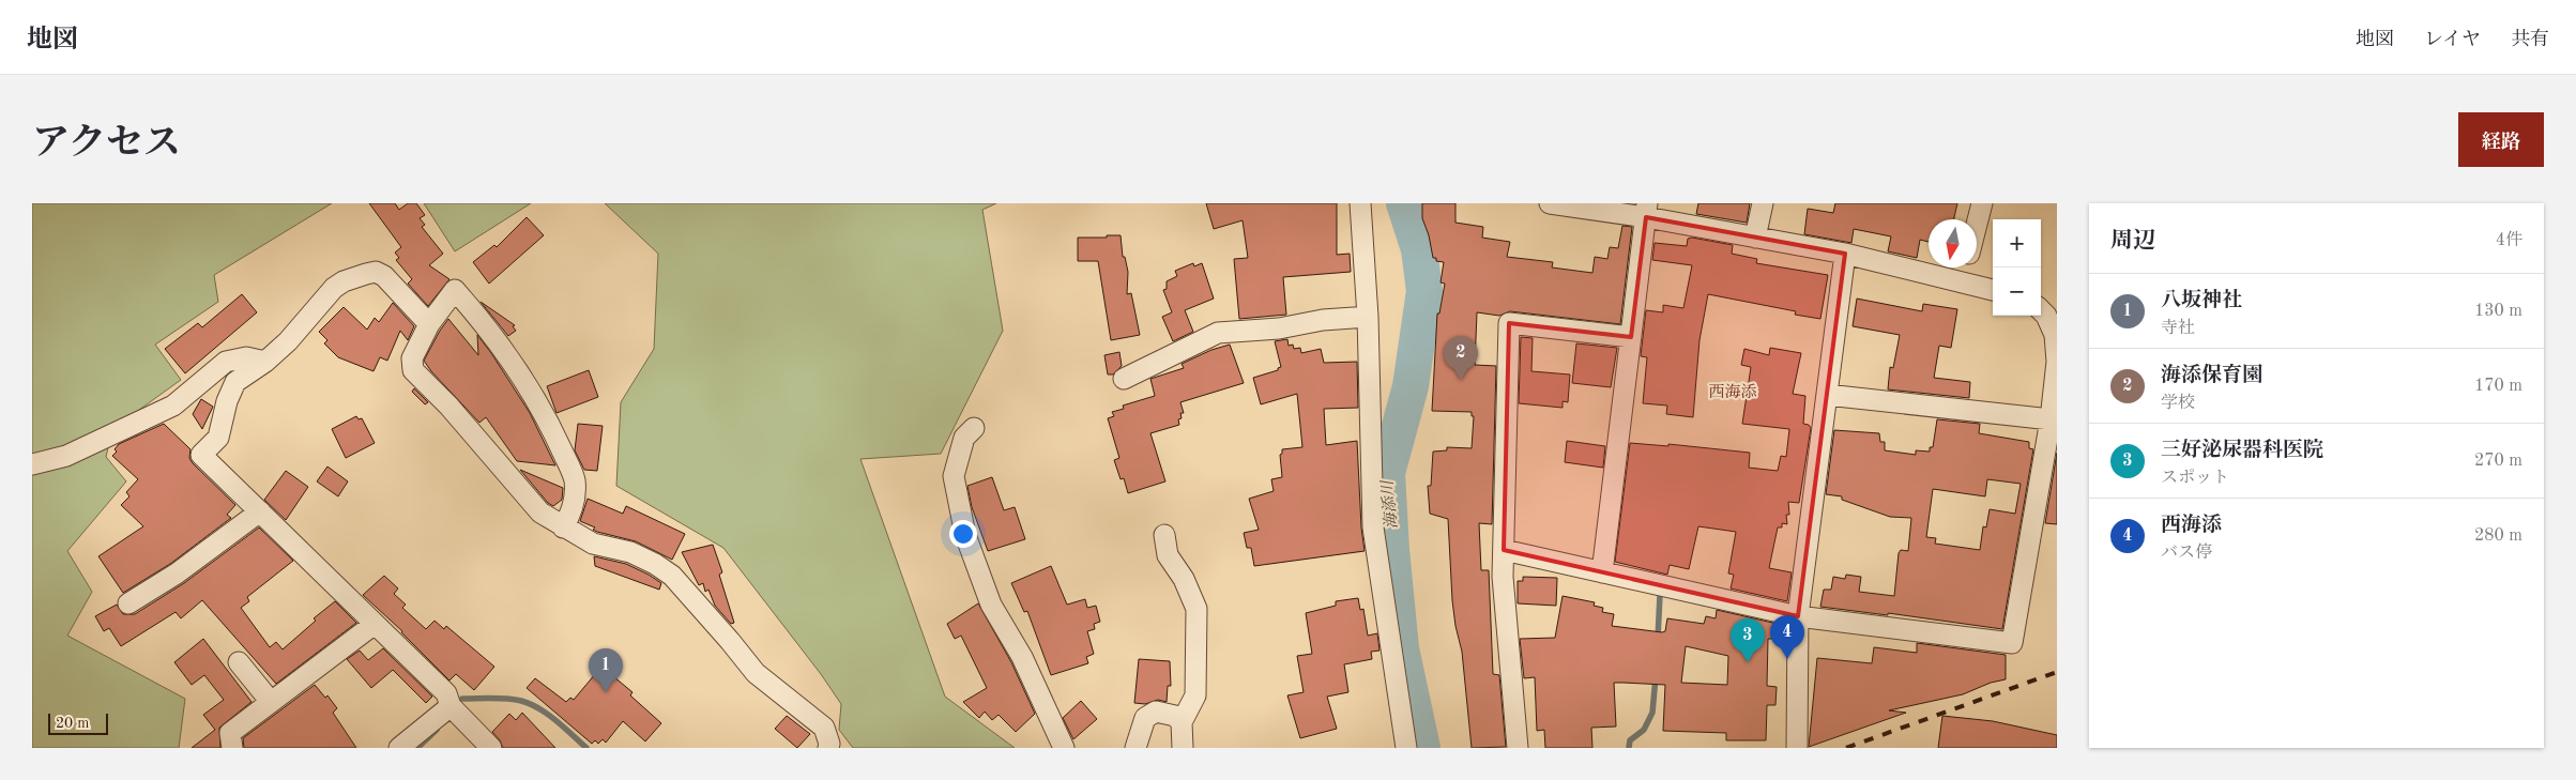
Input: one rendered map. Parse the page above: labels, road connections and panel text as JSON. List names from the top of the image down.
{
  "districts": ["西海添"],
  "water": ["海添川"],
  "scale_bar": "20 m",
  "north": "bottom",
  "page": {
    "header": "地図",
    "nav": ["地図", "レイヤ", "共有"],
    "title": "アクセス",
    "buttons": "経路",
    "heading": ["周辺", "4件"],
    "map_buttons": ["+", "−"],
    "list": [
      {
        "mark": "1",
        "name": "八坂神社",
        "note": "寺社",
        "value": "130 m"
      },
      {
        "mark": "2",
        "name": "海添保育園",
        "note": "学校",
        "value": "170 m"
      },
      {
        "mark": "3",
        "name": "三好泌尿器科医院",
        "note": "スポット",
        "value": "270 m"
      },
      {
        "mark": "4",
        "name": "西海添",
        "note": "バス停",
        "value": "280 m"
      }
    ],
    "pins": [
      "2",
      "4",
      "3",
      "1"
    ],
    "scale": "20 m"
  }
}
